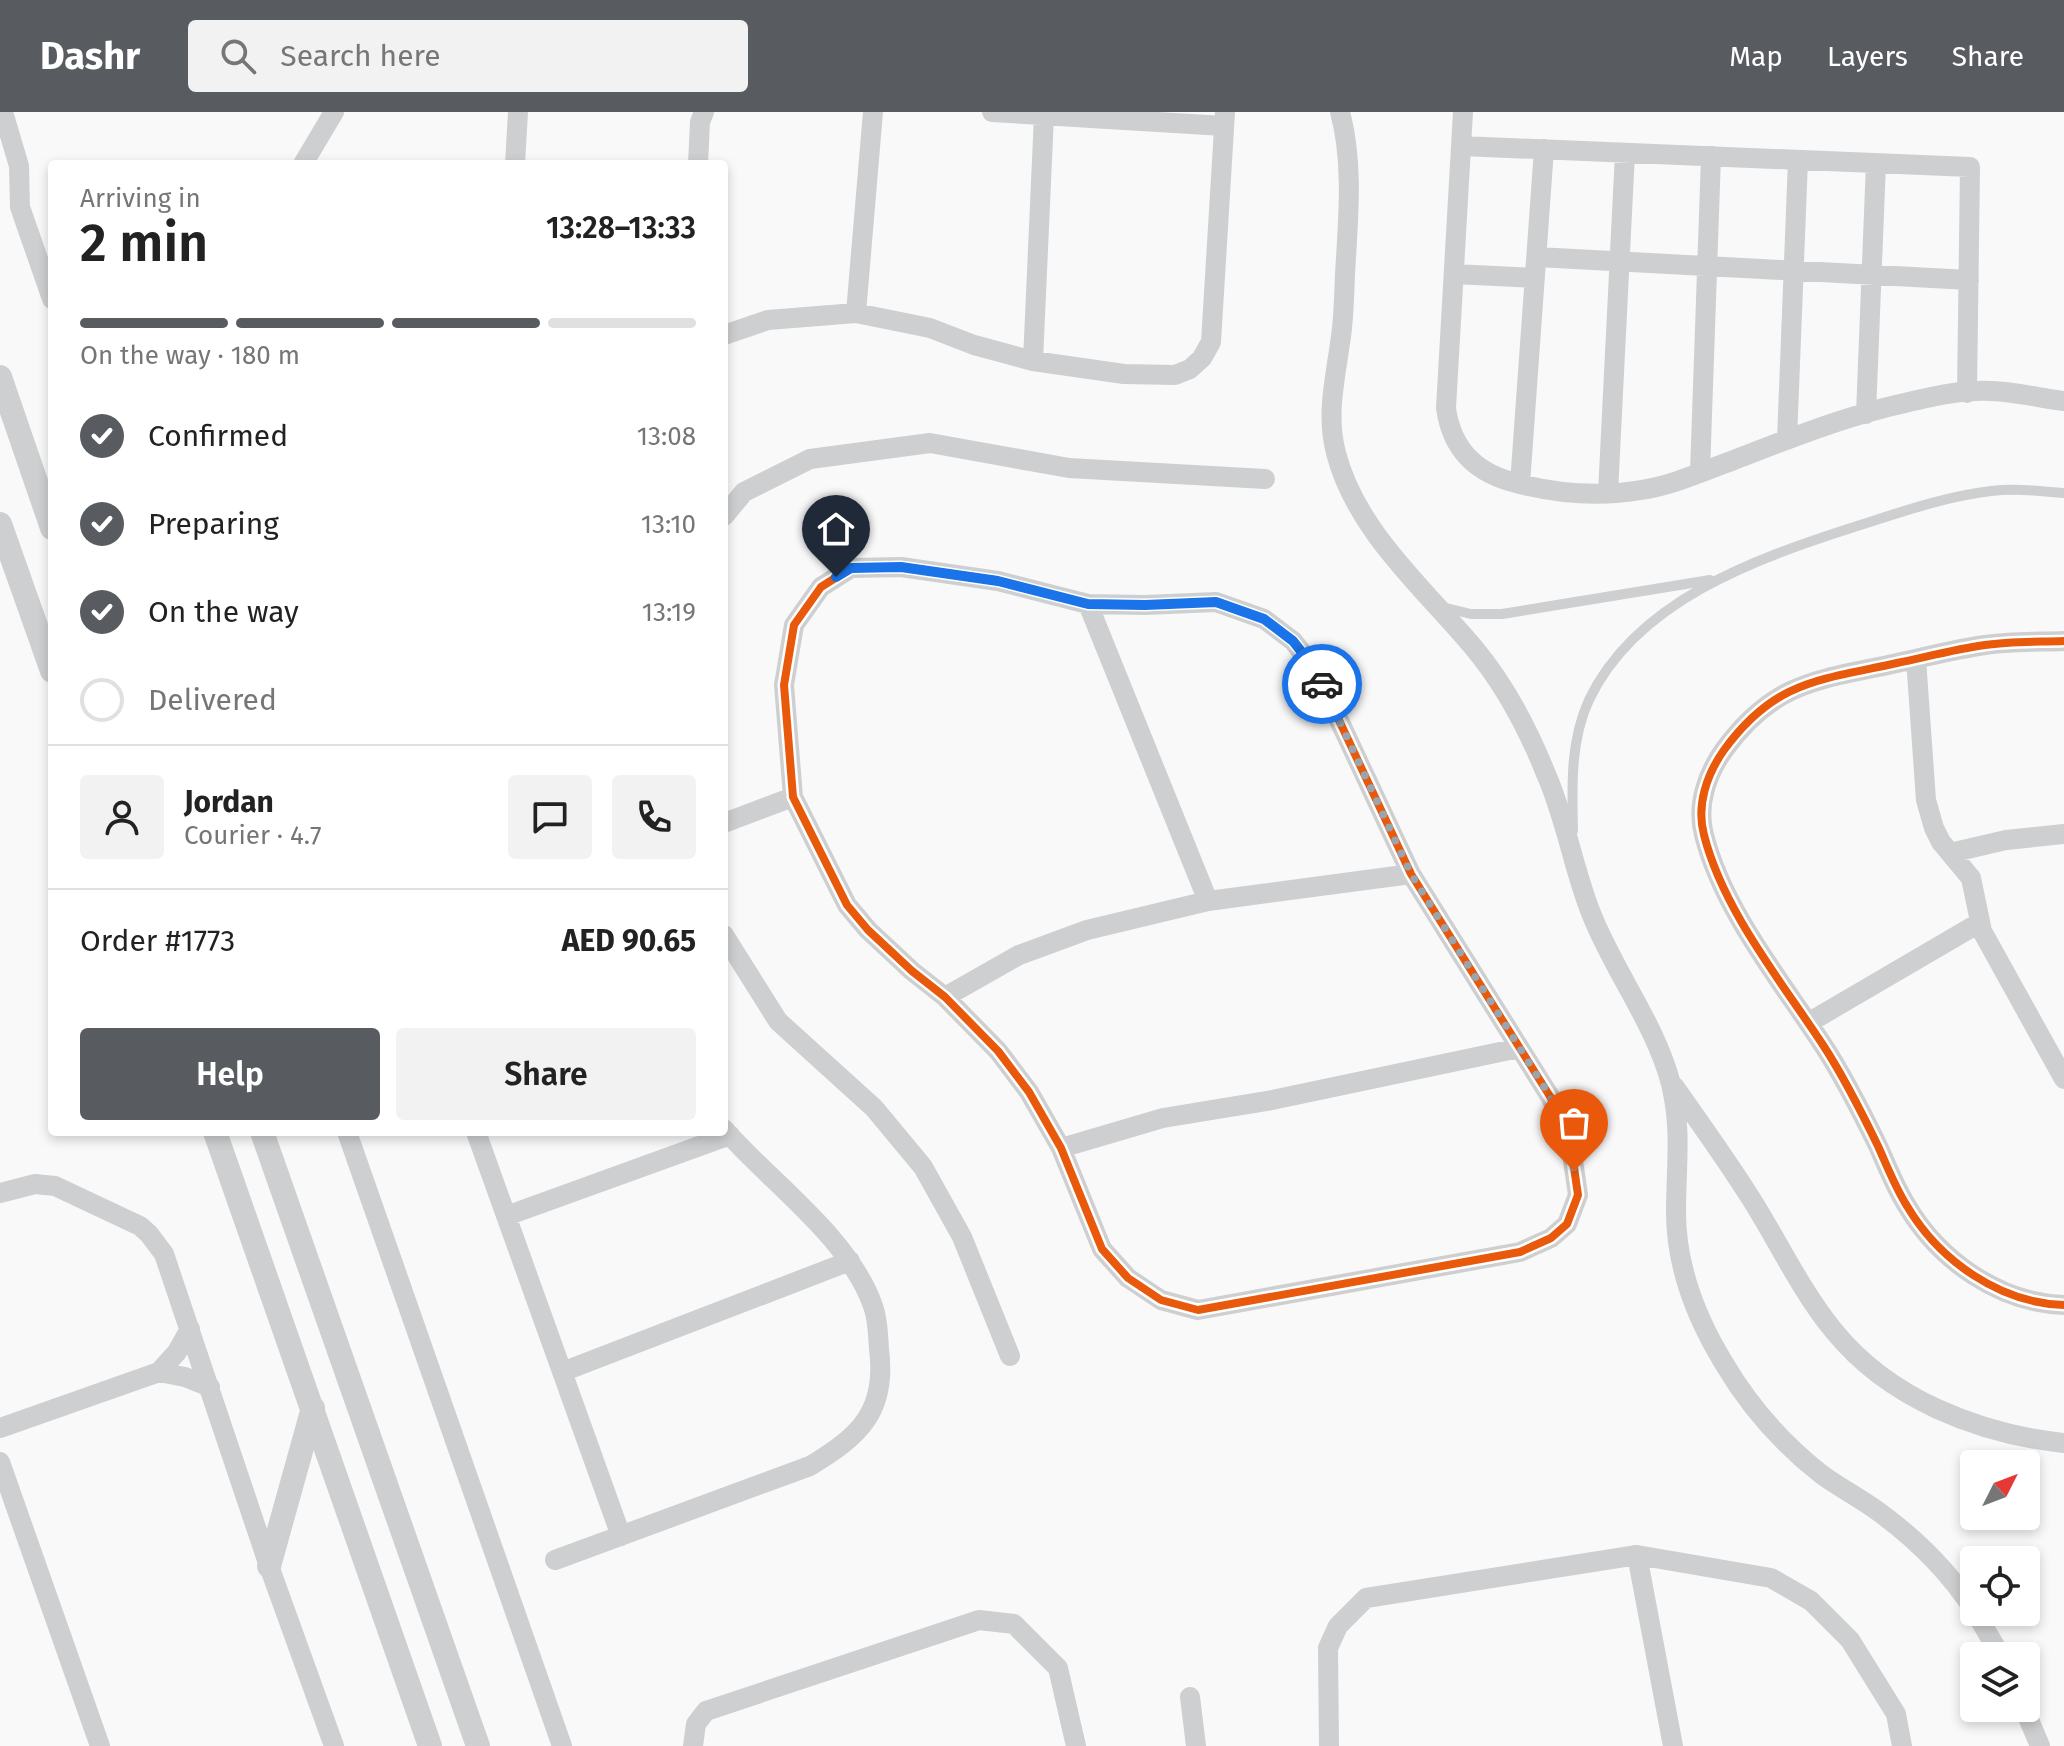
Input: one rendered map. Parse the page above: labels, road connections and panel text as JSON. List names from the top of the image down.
{
  "north": "top right",
  "page": {
    "header": "Dashr",
    "search": "Search here",
    "nav": ["Map", "Layers", "Share"],
    "heading": ["2 min", "Arriving in", "13:28–13:33"],
    "panel": [
      "Jordan",
      "Courier · 4.7",
      "Order #1773",
      "AED 90.65"
    ],
    "bar": "On the way · 180 m",
    "list": [
      ["Confirmed", "13:08"],
      ["Preparing", "13:10"],
      ["On the way", "13:19"],
      "Delivered"
    ],
    "buttons": ["Help", "Share"]
  }
}
